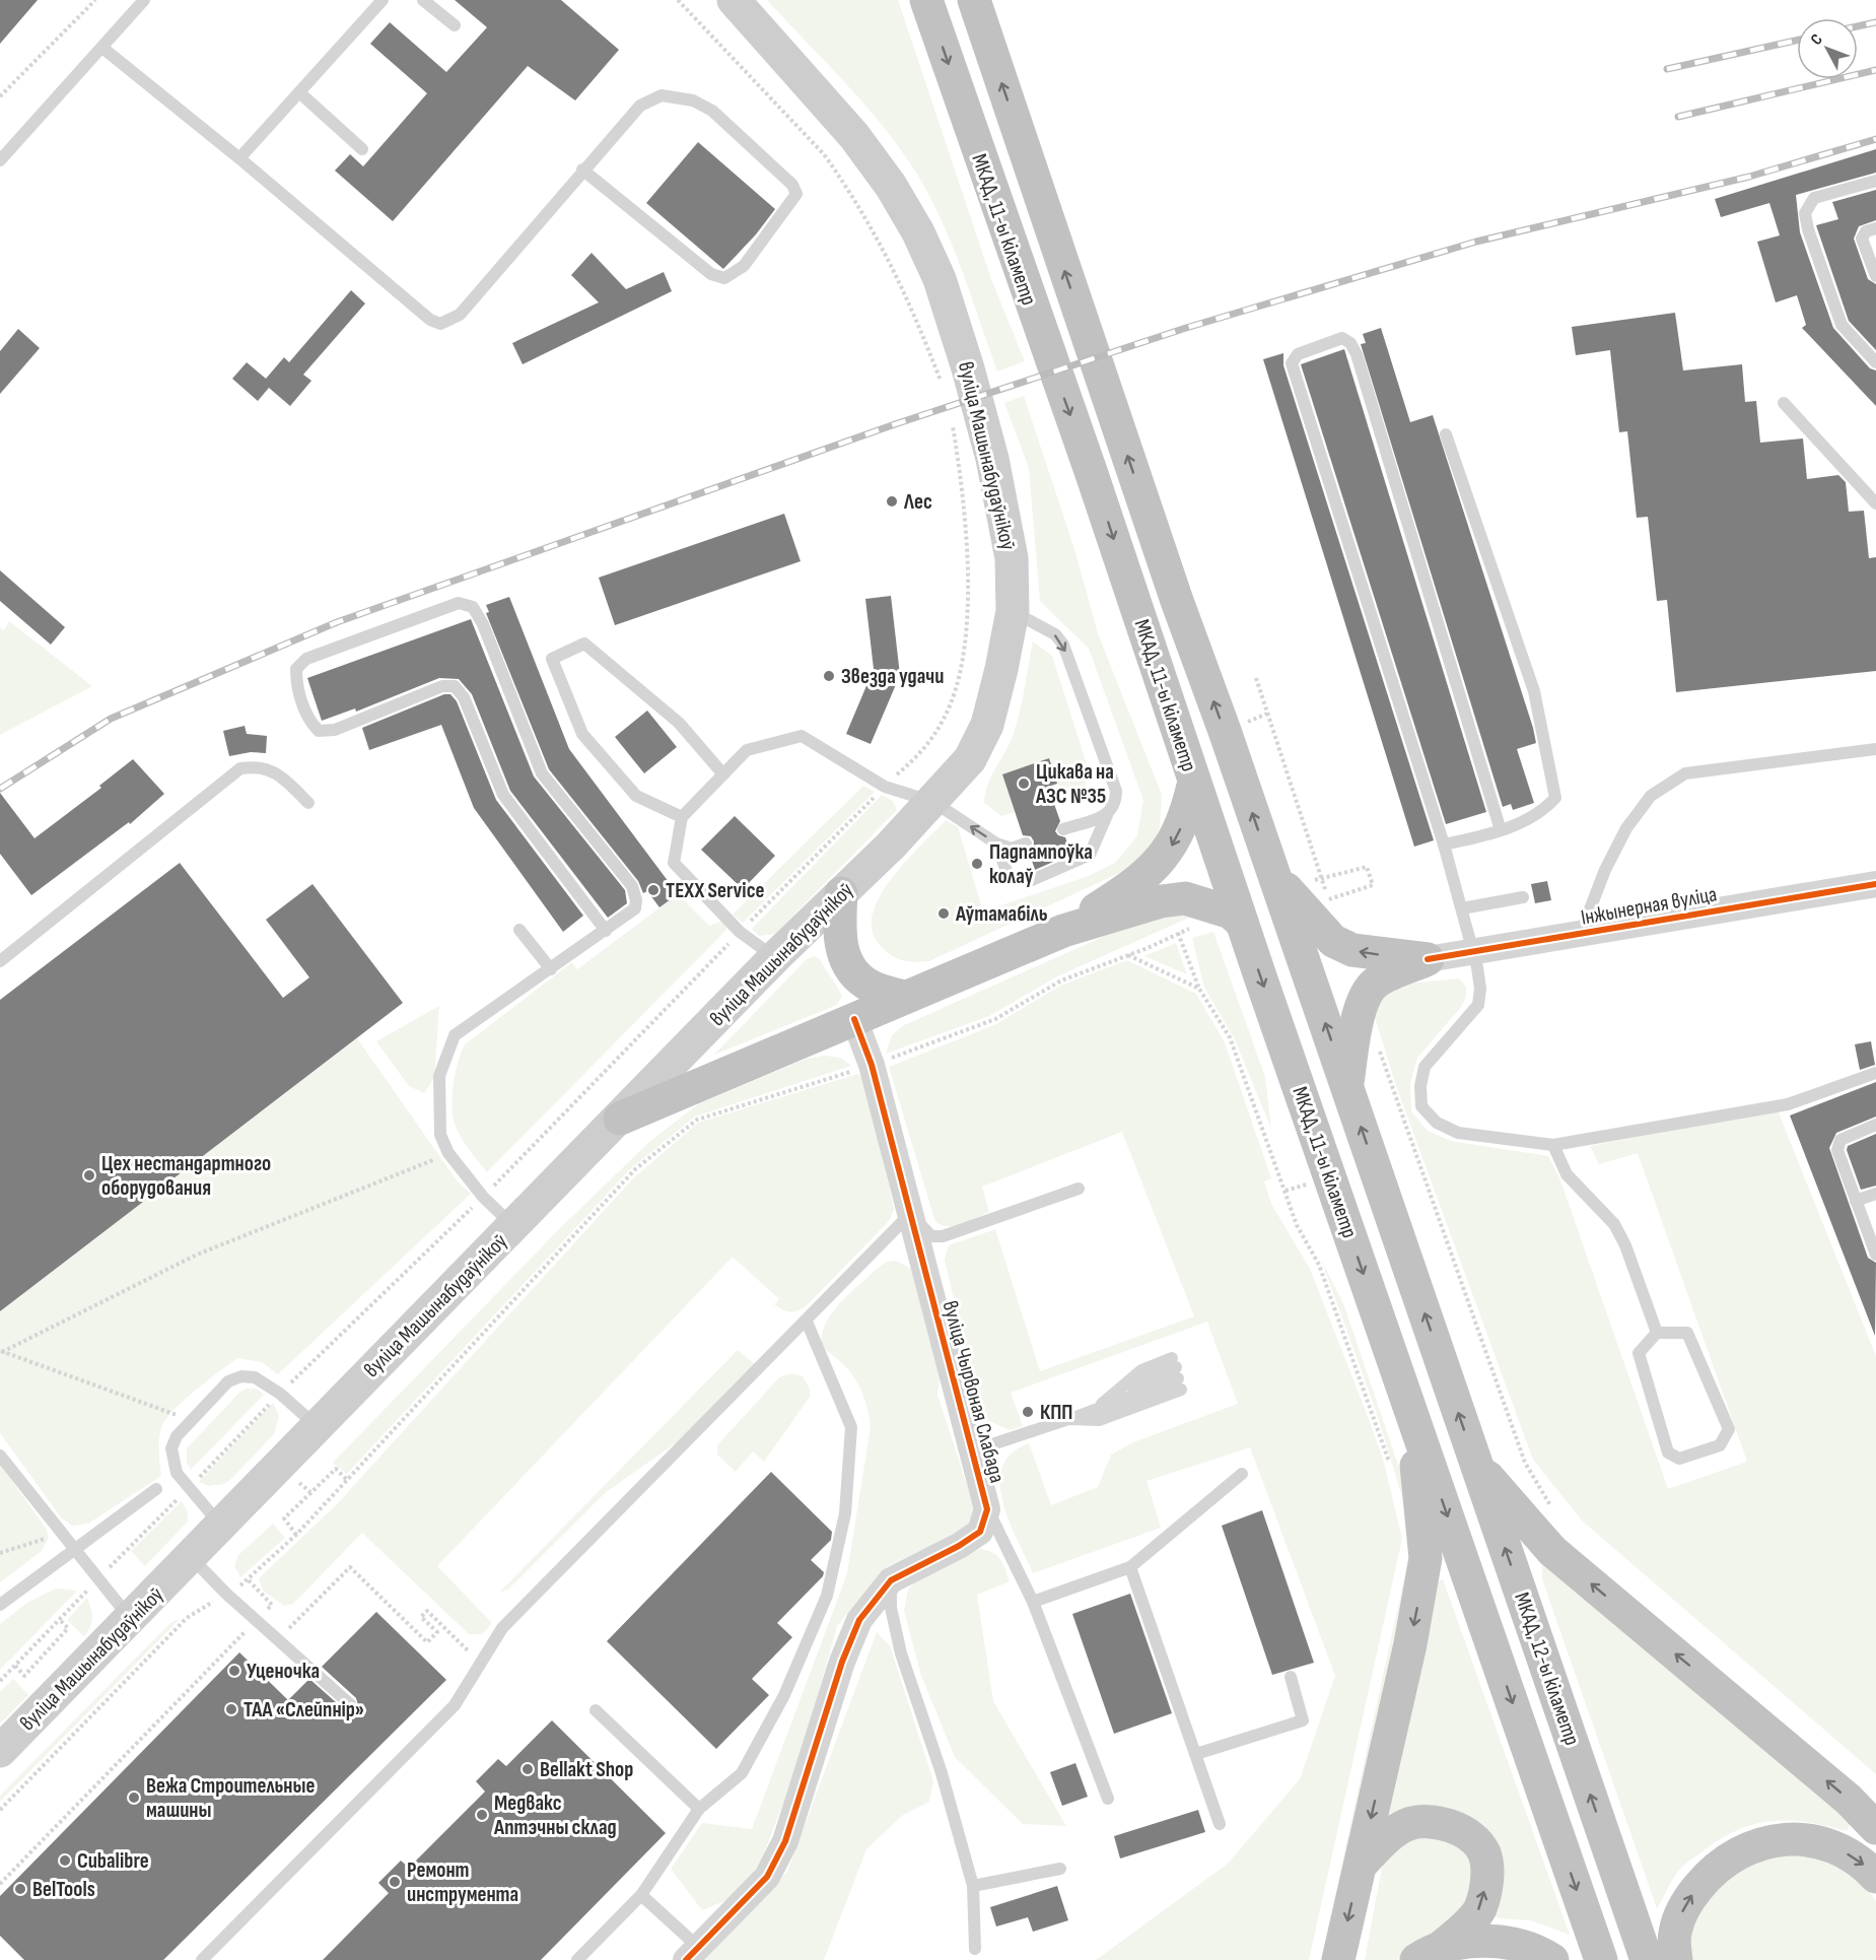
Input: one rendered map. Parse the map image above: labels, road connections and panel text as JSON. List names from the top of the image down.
{
  "streets": {
    "highway": ["МКАД, 11-ы кіламетр", "МКАД, 12-ы кіламетр"],
    "main road": ["вуліца Машынабудаўнікоў"],
    "street": ["Інжынерная вуліца", "вуліца Чырвоная Слабада"]
  },
  "crossings": [
    ["МКАД, 11-ы кіламетр", "МКАД, 12-ы кіламетр"]
  ],
  "places": [
    "Лес",
    "Звезда удачи",
    "Цикава на АЗС №35",
    "Падпампоўка колаў",
    "TEXX Service",
    "Аўтамабіль",
    "Цех нестандартного оборудования",
    "КПП",
    "Уценочка",
    "ТАА «Слейпнір»",
    "Bellakt Shop",
    "Вежа Строительные машины",
    "Медвакс Аптэчны склад",
    "Cubalibre",
    "Ремонт инструмента",
    "BelTools"
  ],
  "north": "top left"
}
